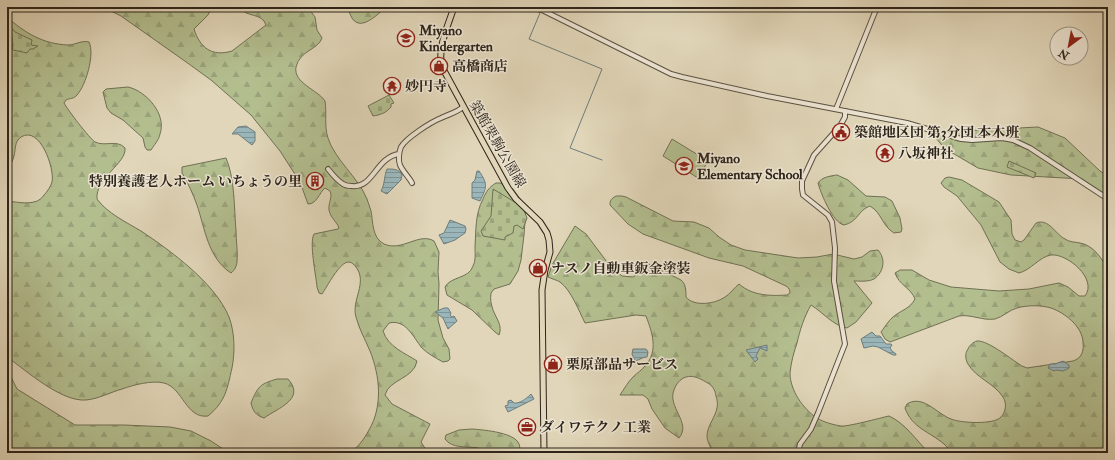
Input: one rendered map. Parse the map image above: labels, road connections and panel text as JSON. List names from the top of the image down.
{
  "streets": {
    "main road": ["築館栗駒公園線"]
  },
  "places": {
    "school or university": ["Miyano Kindergarten", "Miyano Elementary School"],
    "shop": ["高橋商店", "ナスノ自動車鈑金塗装", "栗原部品サービス"],
    "temple": ["妙円寺", "八坂神社"],
    "public building": ["築館地区団 第3分団 本木班"],
    "building": ["特別養護老人ホーム いちょうの里"],
    "office": ["ダイワテクノ工業"]
  },
  "north": "bottom left"
}
